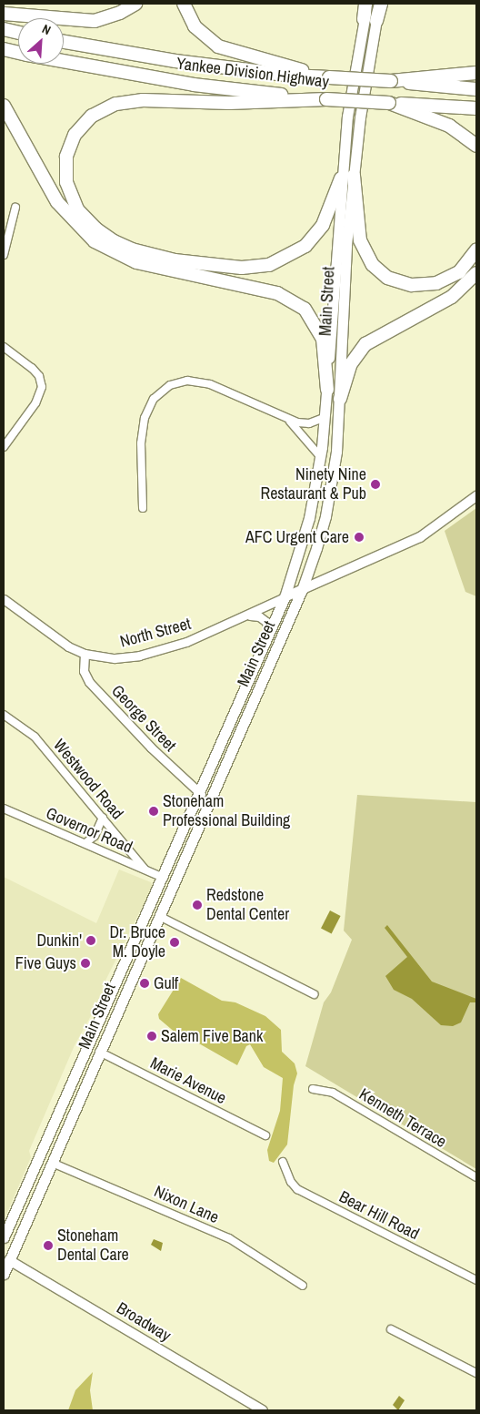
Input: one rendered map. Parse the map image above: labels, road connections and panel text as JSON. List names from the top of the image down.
{
  "streets": {
    "highway": ["Yankee Division Highway"],
    "main road": ["Main Street", "North Street", "Broadway"],
    "street": [
      "George Street",
      "Westwood Road",
      "Governor Road",
      "Marie Avenue",
      "Kenneth Terrace",
      "Nixon Lane",
      "Bear Hill Road"
    ]
  },
  "crossings": [
    ["Main Street", "North Street"],
    ["Main Street", "George Street"],
    ["Main Street", "Governor Road"],
    ["Main Street", "Marie Avenue"],
    ["Main Street", "Nixon Lane"],
    ["Main Street", "Broadway"],
    ["North Street", "George Street"],
    ["Westwood Road", "Governor Road"]
  ],
  "places": [
    "Ninety Nine Restaurant & Pub",
    "AFC Urgent Care",
    "Stoneham Professional Building",
    "Redstone Dental Center",
    "Dunkin'",
    "Dr. Bruce M. Doyle",
    "Five Guys",
    "Gulf",
    "Salem Five Bank",
    "Stoneham Dental Care"
  ],
  "north": "top right"
}
